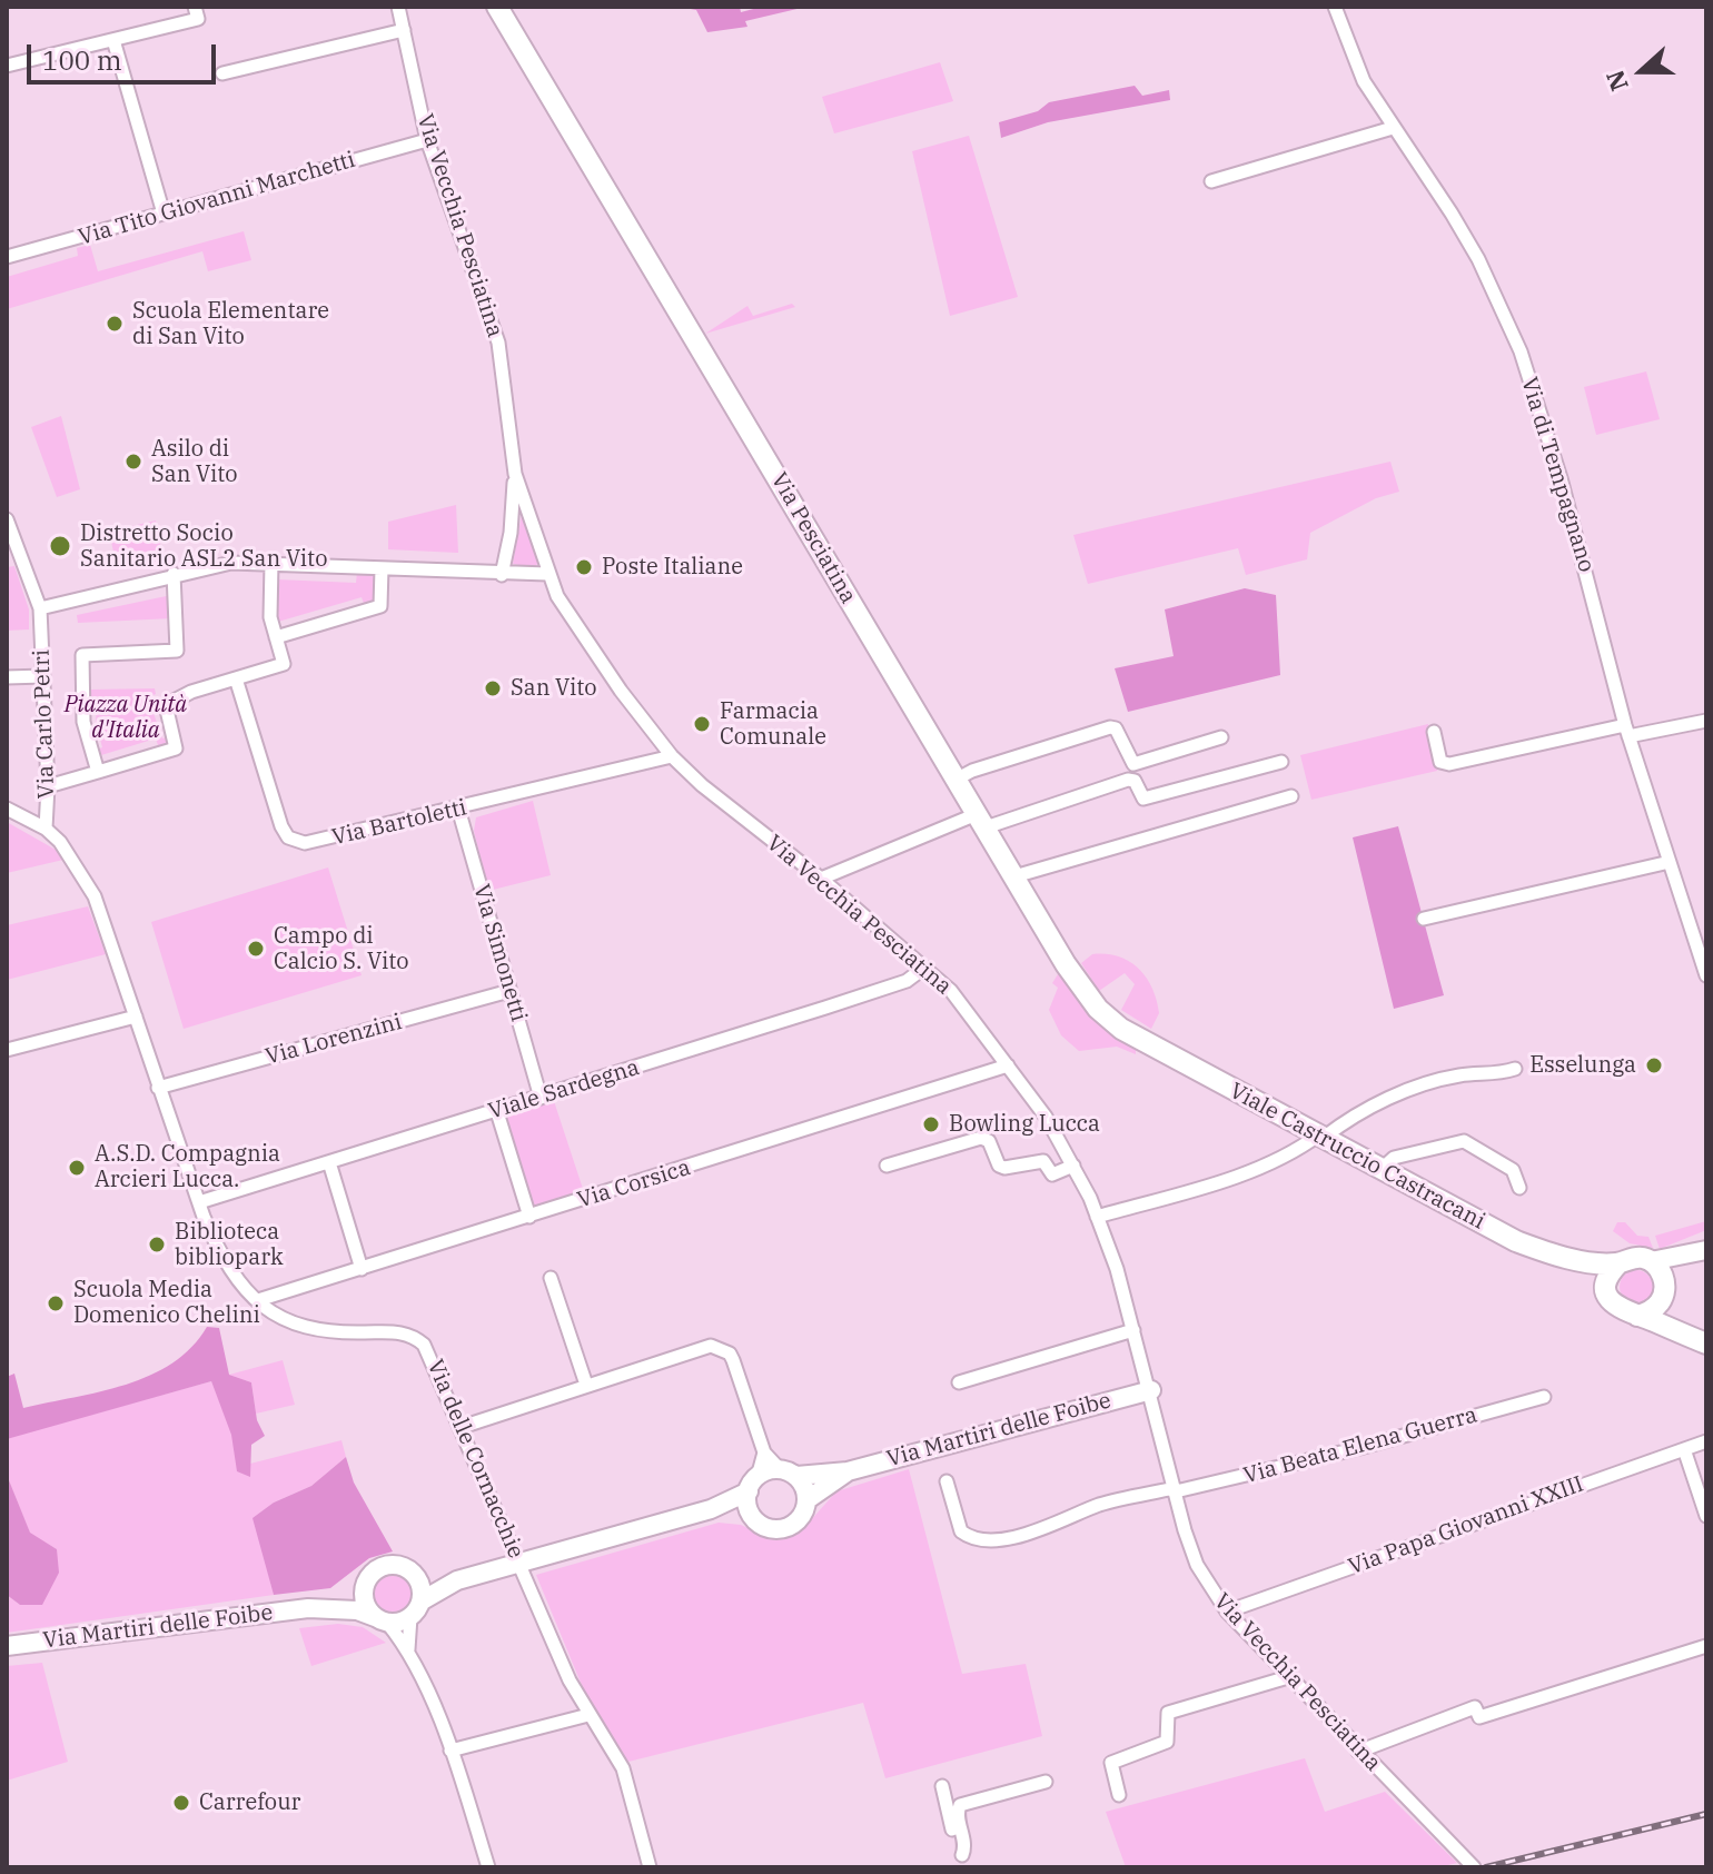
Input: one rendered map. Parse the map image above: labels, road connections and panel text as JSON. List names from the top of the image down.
{
  "streets": {
    "main road": ["Via Pesciatina", "Viale Castruccio Castracani"],
    "street": [
      "Via Tito Giovanni Marchetti",
      "Via Vecchia Pesciatina",
      "Via di Tempagnano",
      "Via Carlo Petri",
      "Via Bartoletti",
      "Via Simonetti",
      "Via Lorenzini",
      "Viale Sardegna",
      "Via Corsica",
      "Via Martiri delle Foibe",
      "Via Beata Elena Guerra",
      "Via delle Cornacchie",
      "Via Papa Giovanni XXIII"
    ]
  },
  "crossings": [
    ["Via Tito Giovanni Marchetti", "Via Vecchia Pesciatina"],
    ["Via Vecchia Pesciatina", "Via Bartoletti"],
    ["Via Vecchia Pesciatina", "Viale Sardegna"],
    ["Via Vecchia Pesciatina", "Via Corsica"],
    ["Via Vecchia Pesciatina", "Via Martiri delle Foibe"],
    ["Via Vecchia Pesciatina", "Via Beata Elena Guerra"],
    ["Via Vecchia Pesciatina", "Via Papa Giovanni XXIII"],
    ["Via Pesciatina", "Viale Castruccio Castracani"],
    ["Via Carlo Petri", "Via delle Cornacchie"],
    ["Via Bartoletti", "Via Simonetti"],
    ["Via Simonetti", "Via Lorenzini"],
    ["Via Simonetti", "Viale Sardegna"],
    ["Via Lorenzini", "Via delle Cornacchie"],
    ["Viale Sardegna", "Via delle Cornacchie"],
    ["Via Corsica", "Via delle Cornacchie"]
  ],
  "parks": ["Piazza Unità d'Italia"],
  "places": [
    "Scuola Elementare di San Vito",
    "Asilo di San Vito",
    "Distretto Socio Sanitario ASL2 San Vito",
    "Poste Italiane",
    "San Vito",
    "Farmacia Comunale",
    "Campo di Calcio S. Vito",
    "Esselunga",
    "Bowling Lucca",
    "A.S.D. Compagnia Arcieri Lucca.",
    "Biblioteca bibliopark",
    "Scuola Media Domenico Chelini",
    "Carrefour"
  ],
  "scale_bar": "100 m",
  "north": "left"
}
